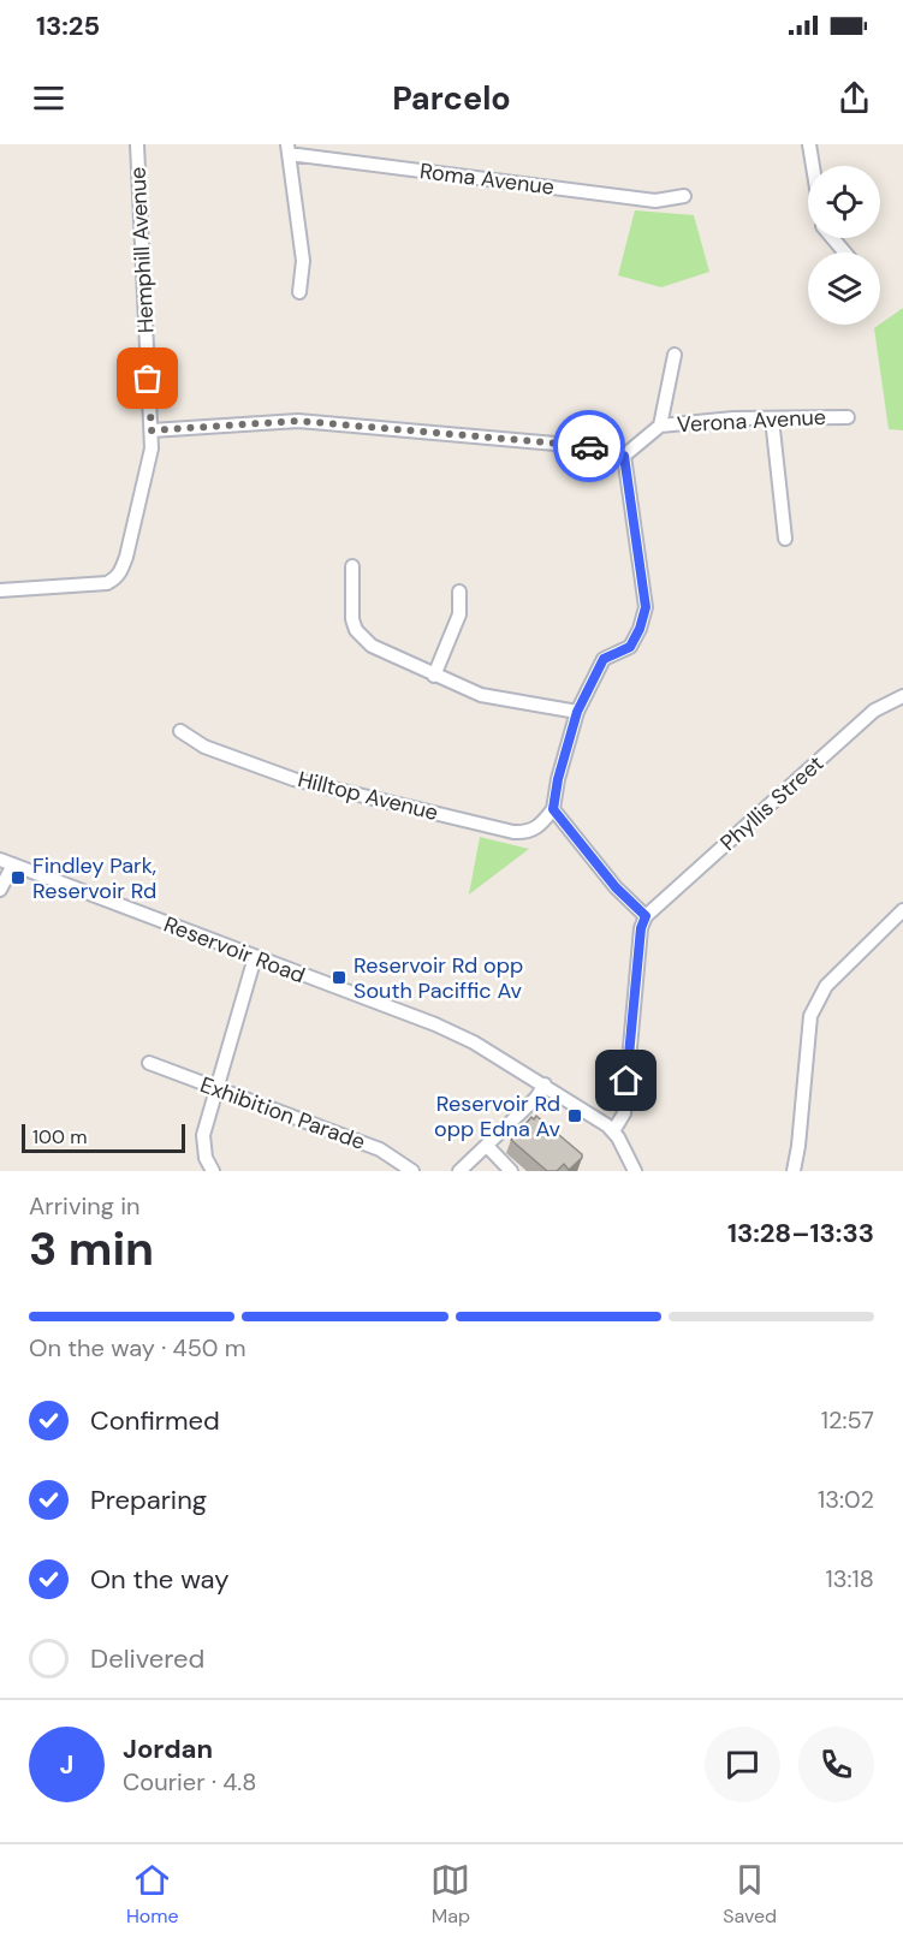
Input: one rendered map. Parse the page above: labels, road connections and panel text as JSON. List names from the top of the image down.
{
  "streets": {
    "street": [
      "Roma Avenue",
      "Hemphill Avenue",
      "Verona Avenue",
      "Hilltop Avenue",
      "Phyllis Street",
      "Reservoir Road",
      "Exhibition Parade"
    ]
  },
  "places": {
    "transit": ["Findley Park, Reservoir Rd", "Reservoir Rd opp South Paciffic Av", "Reservoir Rd opp Edna Av"]
  },
  "scale_bar": "100 m",
  "page": {
    "status": "13:25",
    "header": "Parcelo",
    "scale": "100 m",
    "heading": ["3 min", "Arriving in", "13:28–13:33"],
    "panel": ["Jordan", "Courier · 4.8"],
    "bar": "On the way · 450 m",
    "list": [
      ["Confirmed", "12:57"],
      ["Preparing", "13:02"],
      ["On the way", "13:18"],
      "Delivered"
    ],
    "round": "J",
    "tabs": ["Home", "Map", "Saved"]
  }
}
